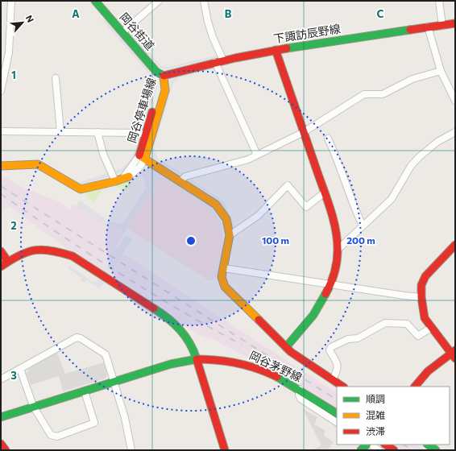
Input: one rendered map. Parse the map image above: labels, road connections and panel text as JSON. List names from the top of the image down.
{
  "streets": {
    "street": [
      "岡谷街道",
      "下諏訪辰野線",
      "岡谷停車場線",
      "岡谷茅野線"
    ]
  },
  "crossings": [
    ["岡谷街道", "下諏訪辰野線"],
    ["岡谷街道", "岡谷停車場線"],
    ["下諏訪辰野線", "岡谷停車場線"]
  ],
  "legend": ["順調", "混雑", "渋滞"],
  "north": "top right",
  "grid": {
    "columns": ["A", "B", "C"],
    "rows": ["1", "2", "3"]
  },
  "rings": ["100 m", "200 m"]
}
